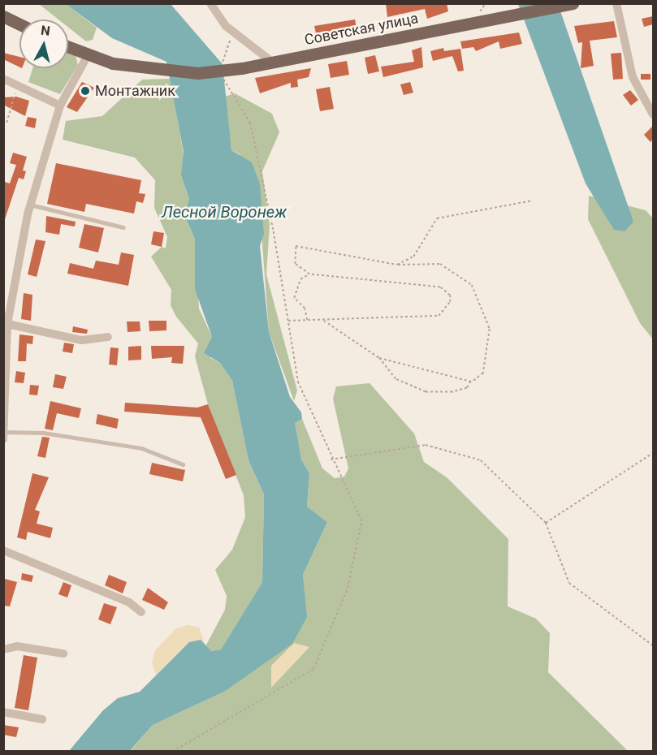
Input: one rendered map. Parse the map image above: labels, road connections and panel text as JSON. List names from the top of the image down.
{
  "streets": {
    "main road": ["Советская улица"]
  },
  "water": ["Лесной Воронеж"],
  "places": ["Монтажник"],
  "north": "top"
}
